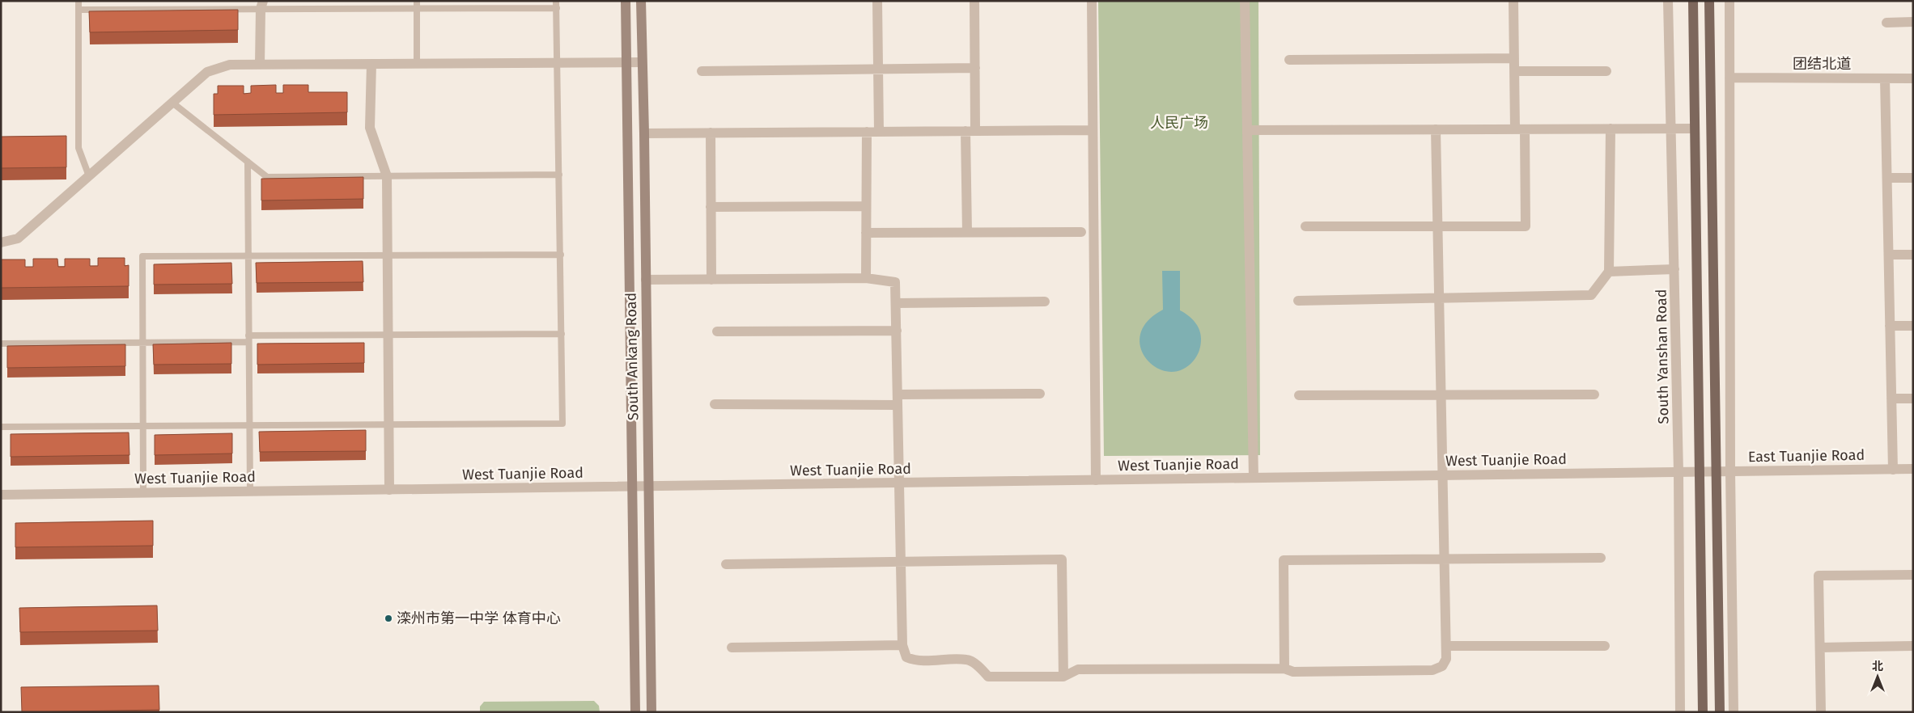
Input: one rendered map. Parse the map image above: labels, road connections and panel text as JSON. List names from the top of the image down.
{
  "streets": {
    "main road": ["South Ankang Road"],
    "street": [
      "团结北道",
      "South Yanshan Road",
      "East Tuanjie Road",
      "West Tuanjie Road"
    ]
  },
  "crossings": [
    ["South Ankang Road", "West Tuanjie Road"],
    ["South Yanshan Road", "West Tuanjie Road"],
    ["East Tuanjie Road", "West Tuanjie Road"]
  ],
  "parks": ["人民广场"],
  "places": ["滦州市第一中学 体育中心"],
  "north": "top"
}
